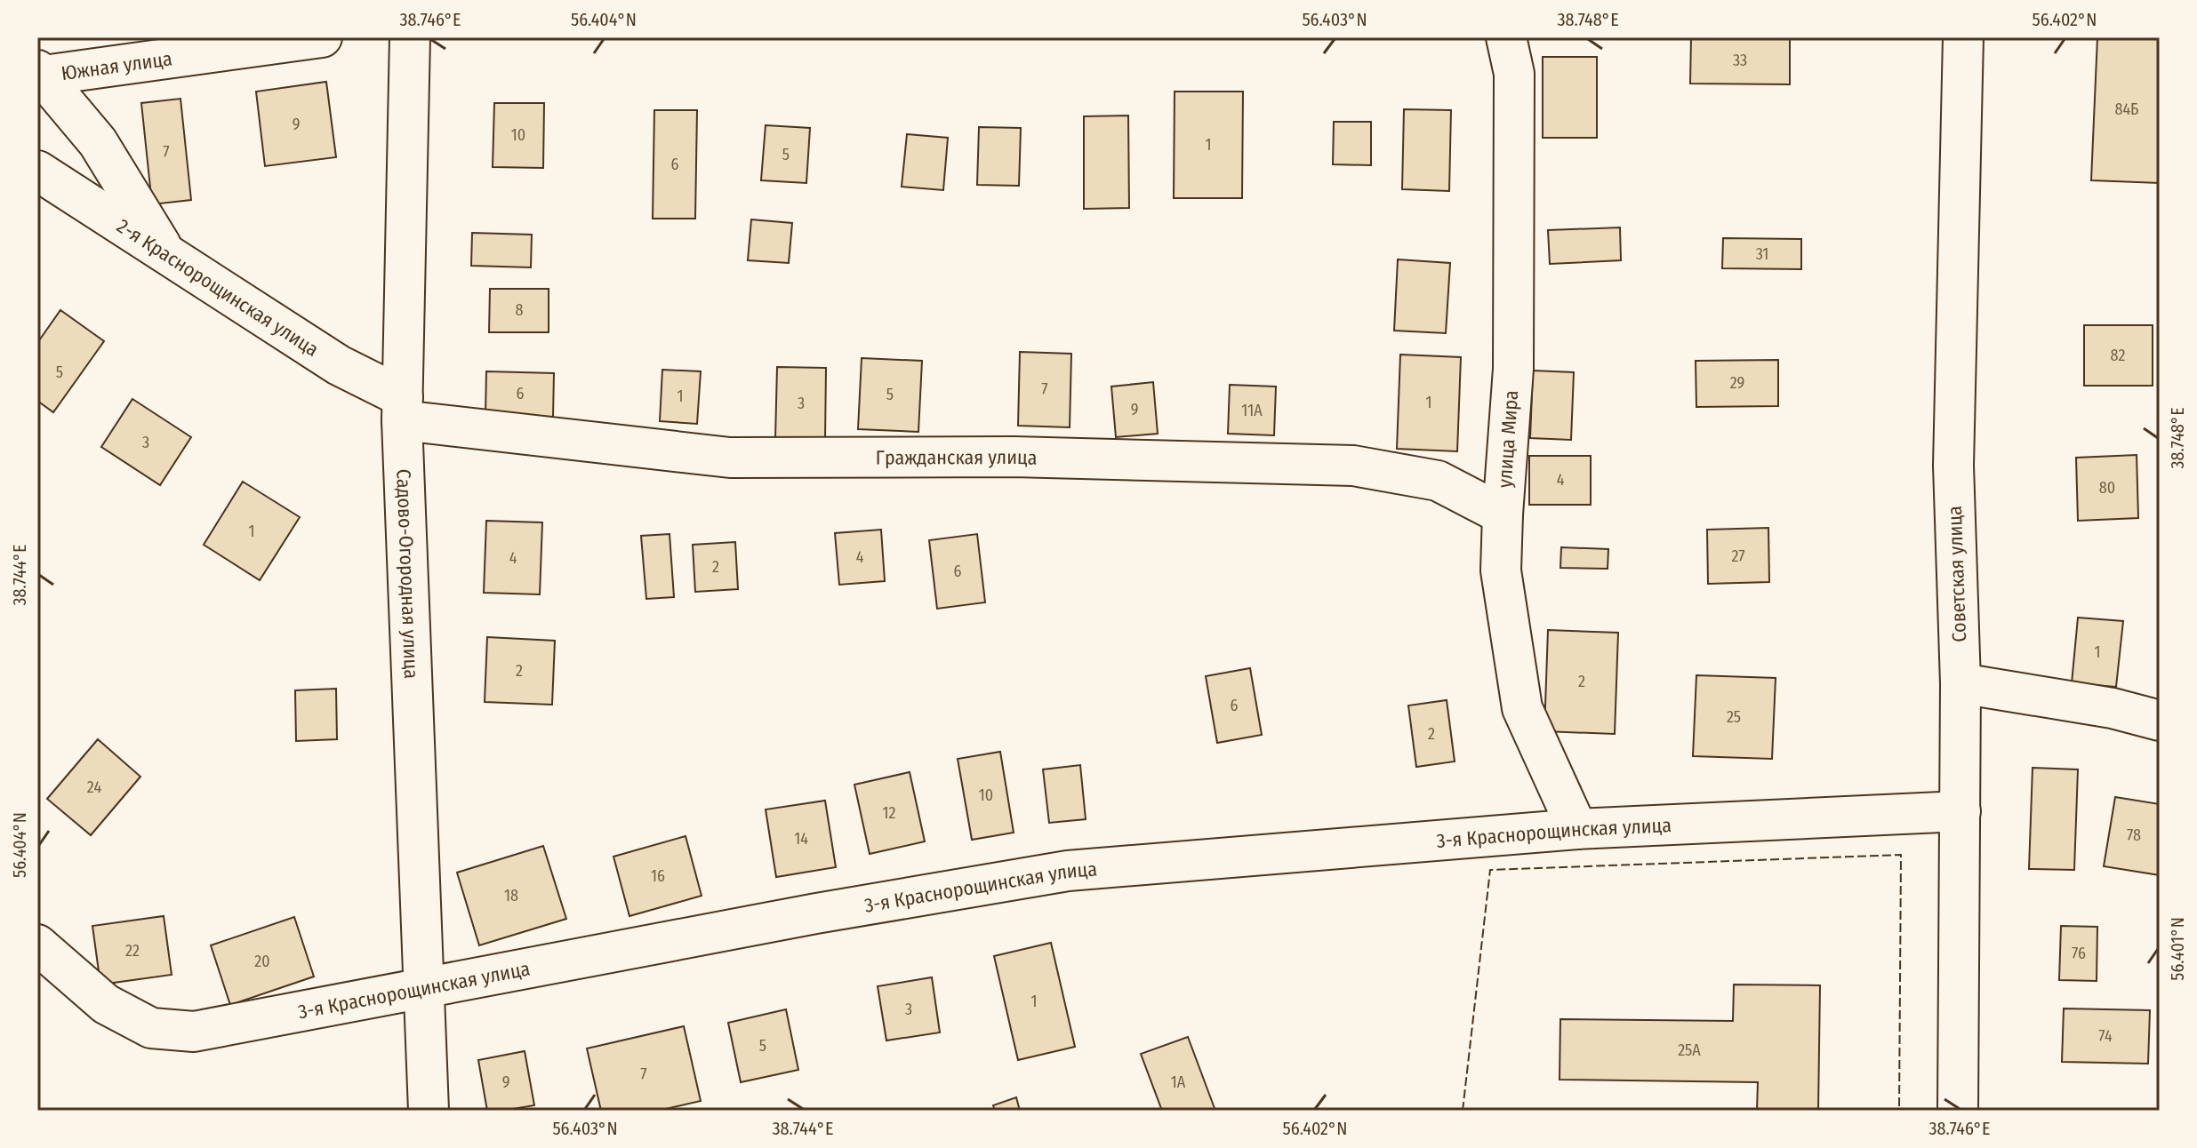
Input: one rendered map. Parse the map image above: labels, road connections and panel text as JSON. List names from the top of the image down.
{
  "streets": {
    "street": [
      "Южная улица",
      "2-я Краснорощинская улица",
      "улица Мира",
      "Гражданская улица",
      "Садово-Огородная улица",
      "Советская улица",
      "3-я Краснорощинская улица"
    ]
  },
  "crossings": [
    ["2-я Краснорощинская улица", "Гражданская улица"],
    ["2-я Краснорощинская улица", "Садово-Огородная улица"],
    ["улица Мира", "Гражданская улица"],
    ["улица Мира", "3-я Краснорощинская улица"],
    ["Гражданская улица", "Садово-Огородная улица"],
    ["Садово-Огородная улица", "3-я Краснорощинская улица"],
    ["Советская улица", "3-я Краснорощинская улица"]
  ],
  "house_numbers": [
    "33",
    "84Б",
    "9",
    "10",
    "1",
    "7",
    "5",
    "6",
    "31",
    "8",
    "82",
    "5",
    "29",
    "7",
    "6",
    "5",
    "1",
    "1",
    "3",
    "9",
    "11А",
    "3",
    "4",
    "80",
    "1",
    "27",
    "4",
    "4",
    "2",
    "6",
    "1",
    "2",
    "2",
    "6",
    "25",
    "2",
    "24",
    "10",
    "12",
    "78",
    "14",
    "16",
    "18",
    "22",
    "76",
    "20",
    "1",
    "3",
    "74",
    "5",
    "25А",
    "7",
    "9",
    "1А"
  ],
  "coordinates": [
    "38.746°E",
    "56.404°N",
    "56.403°N",
    "38.748°E",
    "56.402°N",
    "38.744°E",
    "56.401°N"
  ]
}
